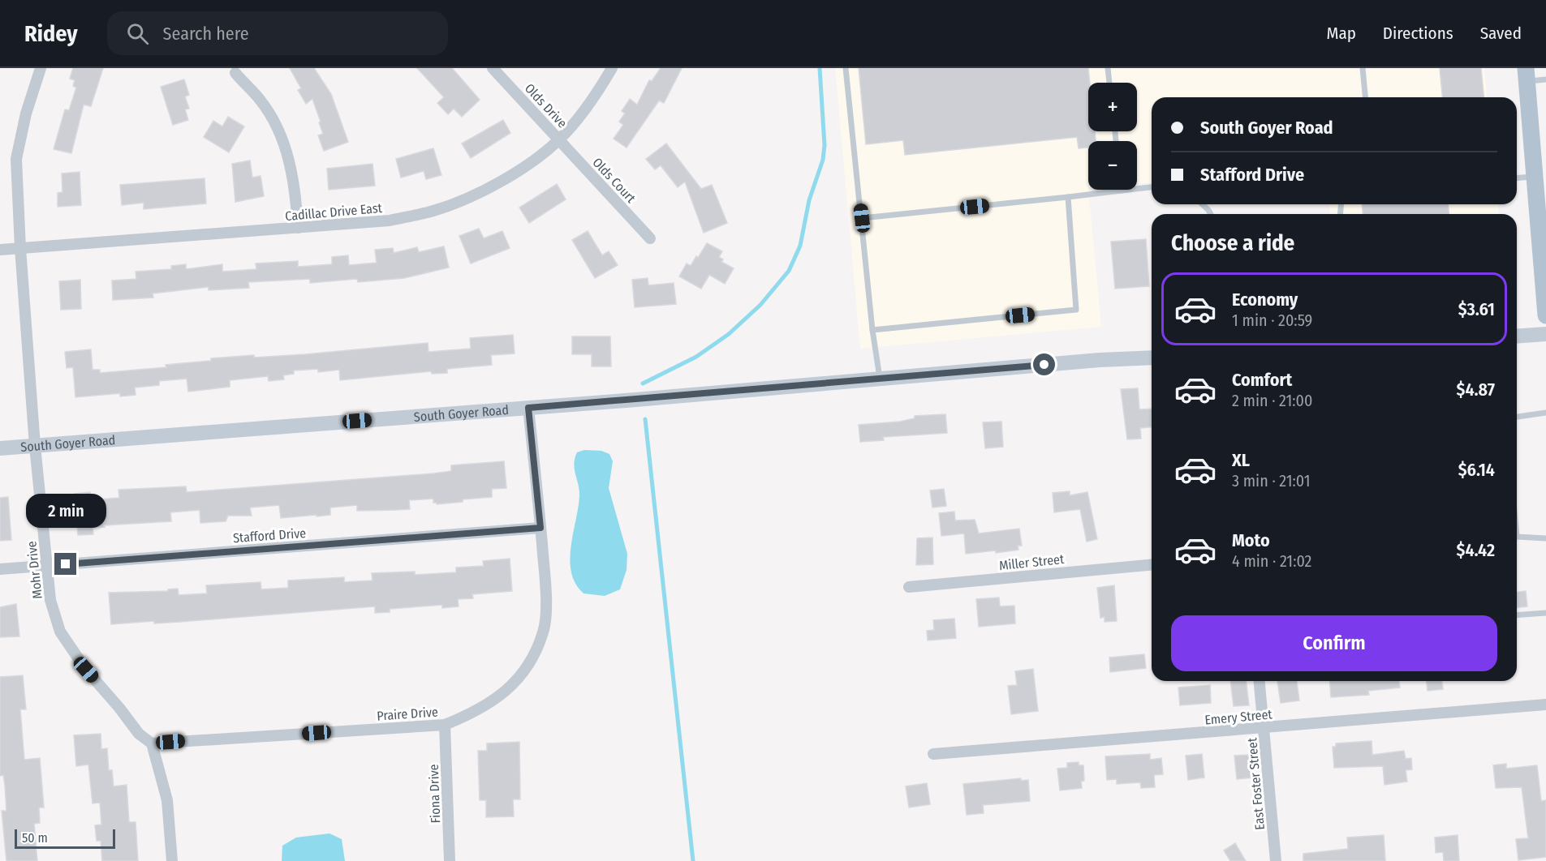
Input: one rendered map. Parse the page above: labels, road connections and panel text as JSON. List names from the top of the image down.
{
  "streets": {
    "street": [
      "Olds Drive",
      "Olds Court",
      "Cadillac Drive East",
      "South Goyer Road",
      "Stafford Drive",
      "Miller Street",
      "Mohr Drive",
      "Praire Drive",
      "Emery Street",
      "East Foster Street",
      "Fiona Drive"
    ]
  },
  "crossings": [
    ["Olds Drive", "Olds Court"],
    ["Olds Drive", "Cadillac Drive East"],
    ["Olds Court", "Cadillac Drive East"],
    ["Cadillac Drive East", "Mohr Drive"],
    ["South Goyer Road", "Mohr Drive"],
    ["South Goyer Road", "Praire Drive"],
    ["Stafford Drive", "Mohr Drive"],
    ["Stafford Drive", "Praire Drive"],
    ["Mohr Drive", "Praire Drive"],
    ["Praire Drive", "Fiona Drive"],
    ["Emery Street", "East Foster Street"]
  ],
  "scale_bar": "50 m",
  "page": {
    "header": "Ridey",
    "search": "Search here",
    "nav": ["Map", "Directions", "Saved"],
    "map_buttons": ["+", "−"],
    "banner": ["South Goyer Road", "Stafford Drive"],
    "heading": "Choose a ride",
    "list": [
      {
        "name": "Economy",
        "note": "1 min · 20:59",
        "value": "$3.61"
      },
      {
        "name": "Comfort",
        "note": "2 min · 21:00",
        "value": "$4.87"
      },
      {
        "name": "XL",
        "note": "3 min · 21:01",
        "value": "$6.14"
      },
      {
        "name": "Moto",
        "note": "4 min · 21:02",
        "value": "$4.42"
      }
    ],
    "bubble": "2 min",
    "buttons": "Confirm",
    "scale": "50 m"
  }
}
